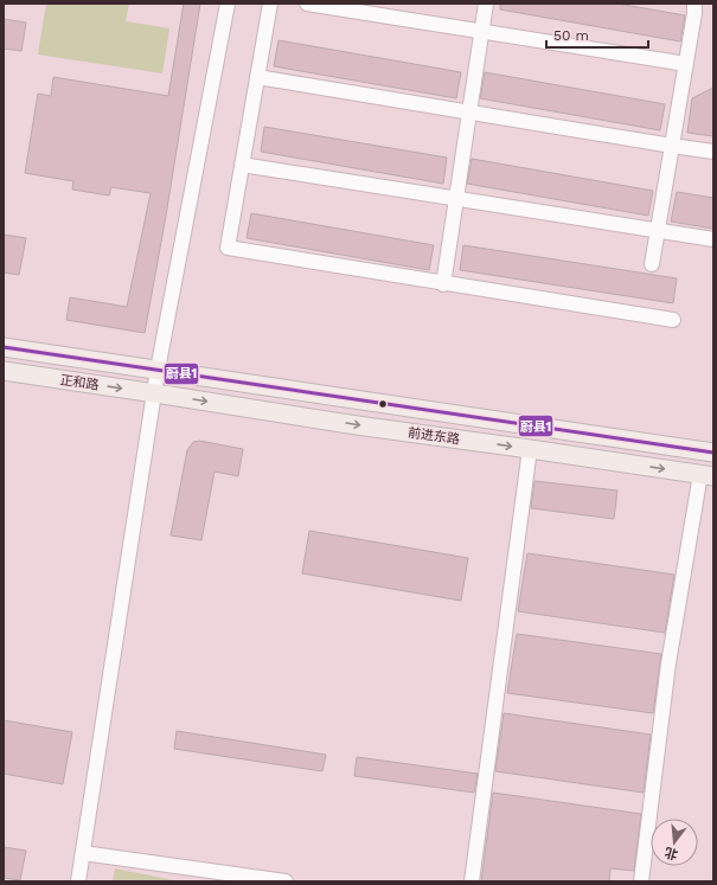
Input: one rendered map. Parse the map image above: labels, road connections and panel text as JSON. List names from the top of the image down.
{
  "streets": {
    "main road": ["正和路", "前进东路"]
  },
  "crossings": [
    ["正和路", "前进东路"]
  ],
  "lines": ["transit line 蔚县1"],
  "scale_bar": "50 m",
  "north": "bottom"
}
